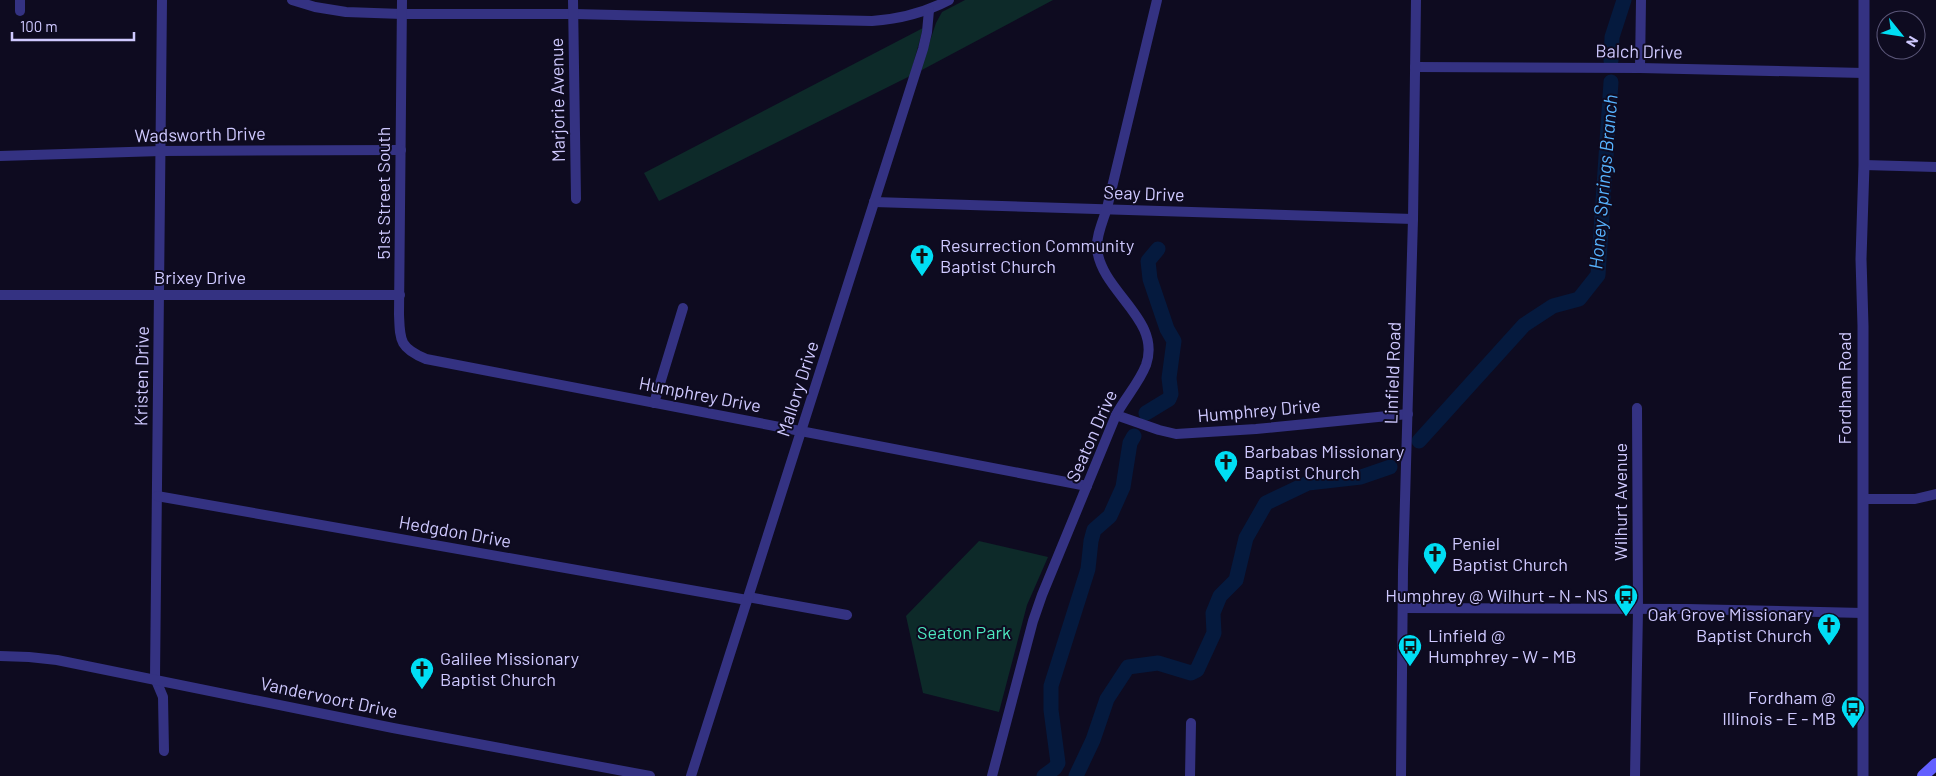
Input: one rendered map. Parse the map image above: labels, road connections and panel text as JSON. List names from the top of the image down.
{
  "streets": {
    "street": [
      "Balch Drive",
      "Marjorie Avenue",
      "Wadsworth Drive",
      "51st Street South",
      "Seay Drive",
      "Brixey Drive",
      "Linfield Road",
      "Kristen Drive",
      "Fordham Road",
      "Mallory Drive",
      "Humphrey Drive",
      "Seaton Drive",
      "Wilhurt Avenue",
      "Hedgdon Drive",
      "Vandervoort Drive"
    ]
  },
  "crossings": [
    ["Balch Drive", "Linfield Road"],
    ["Balch Drive", "Fordham Road"],
    ["Wadsworth Drive", "51st Street South"],
    ["Wadsworth Drive", "Kristen Drive"],
    ["51st Street South", "Brixey Drive"],
    ["51st Street South", "Humphrey Drive"],
    ["Seay Drive", "Linfield Road"],
    ["Seay Drive", "Mallory Drive"],
    ["Seay Drive", "Seaton Drive"],
    ["Brixey Drive", "Kristen Drive"],
    ["Linfield Road", "Humphrey Drive"],
    ["Kristen Drive", "Hedgdon Drive"],
    ["Kristen Drive", "Vandervoort Drive"],
    ["Mallory Drive", "Humphrey Drive"],
    ["Mallory Drive", "Hedgdon Drive"],
    ["Humphrey Drive", "Seaton Drive"]
  ],
  "water": ["Honey Springs Branch"],
  "parks": ["Seaton Park"],
  "places": {
    "church": [
      "Resurrection Community Baptist Church",
      "Barbabas Missionary Baptist Church",
      "Peniel Baptist Church",
      "Oak Grove Missionary Baptist Church",
      "Galilee Missionary Baptist Church"
    ],
    "bus stop": ["Humphrey @ Wilhurt - N - NS", "Linfield @ Humphrey - W - MB", "Fordham @ Illinois - E - MB"]
  },
  "scale_bar": "100 m",
  "north": "bottom right"
}
